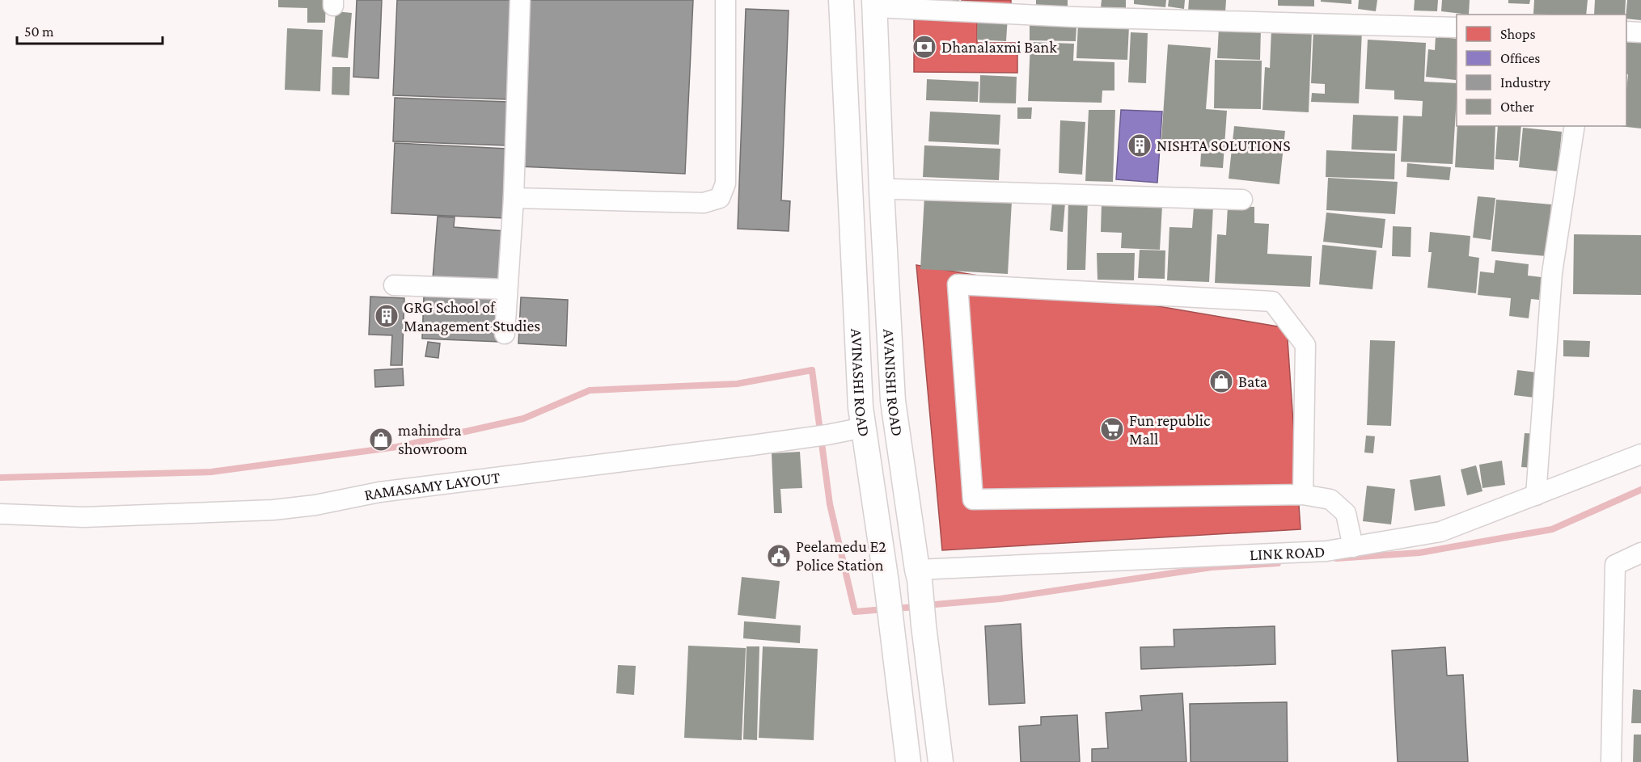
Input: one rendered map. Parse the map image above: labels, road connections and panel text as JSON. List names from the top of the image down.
{
  "streets": {
    "main road": ["AVINASHI ROAD", "AVANISHI ROAD"],
    "street": ["RAMASAMY LAYOUT", "LINK ROAD"]
  },
  "crossings": [
    ["AVINASHI ROAD", "RAMASAMY LAYOUT"],
    ["AVANISHI ROAD", "LINK ROAD"]
  ],
  "places": {
    "bank": ["Dhanalaxmi Bank"],
    "building": ["NISHTA SOLUTIONS", "GRG School of Management Studies"],
    "shop": ["Bata", "mahindra showroom"],
    "supermarket": ["Fun republic Mall"],
    "public building": ["Peelamedu E2 Police Station"]
  },
  "legend": [
    "Shops",
    "Offices",
    "Industry",
    "Other"
  ],
  "scale_bar": "50 m"
}
